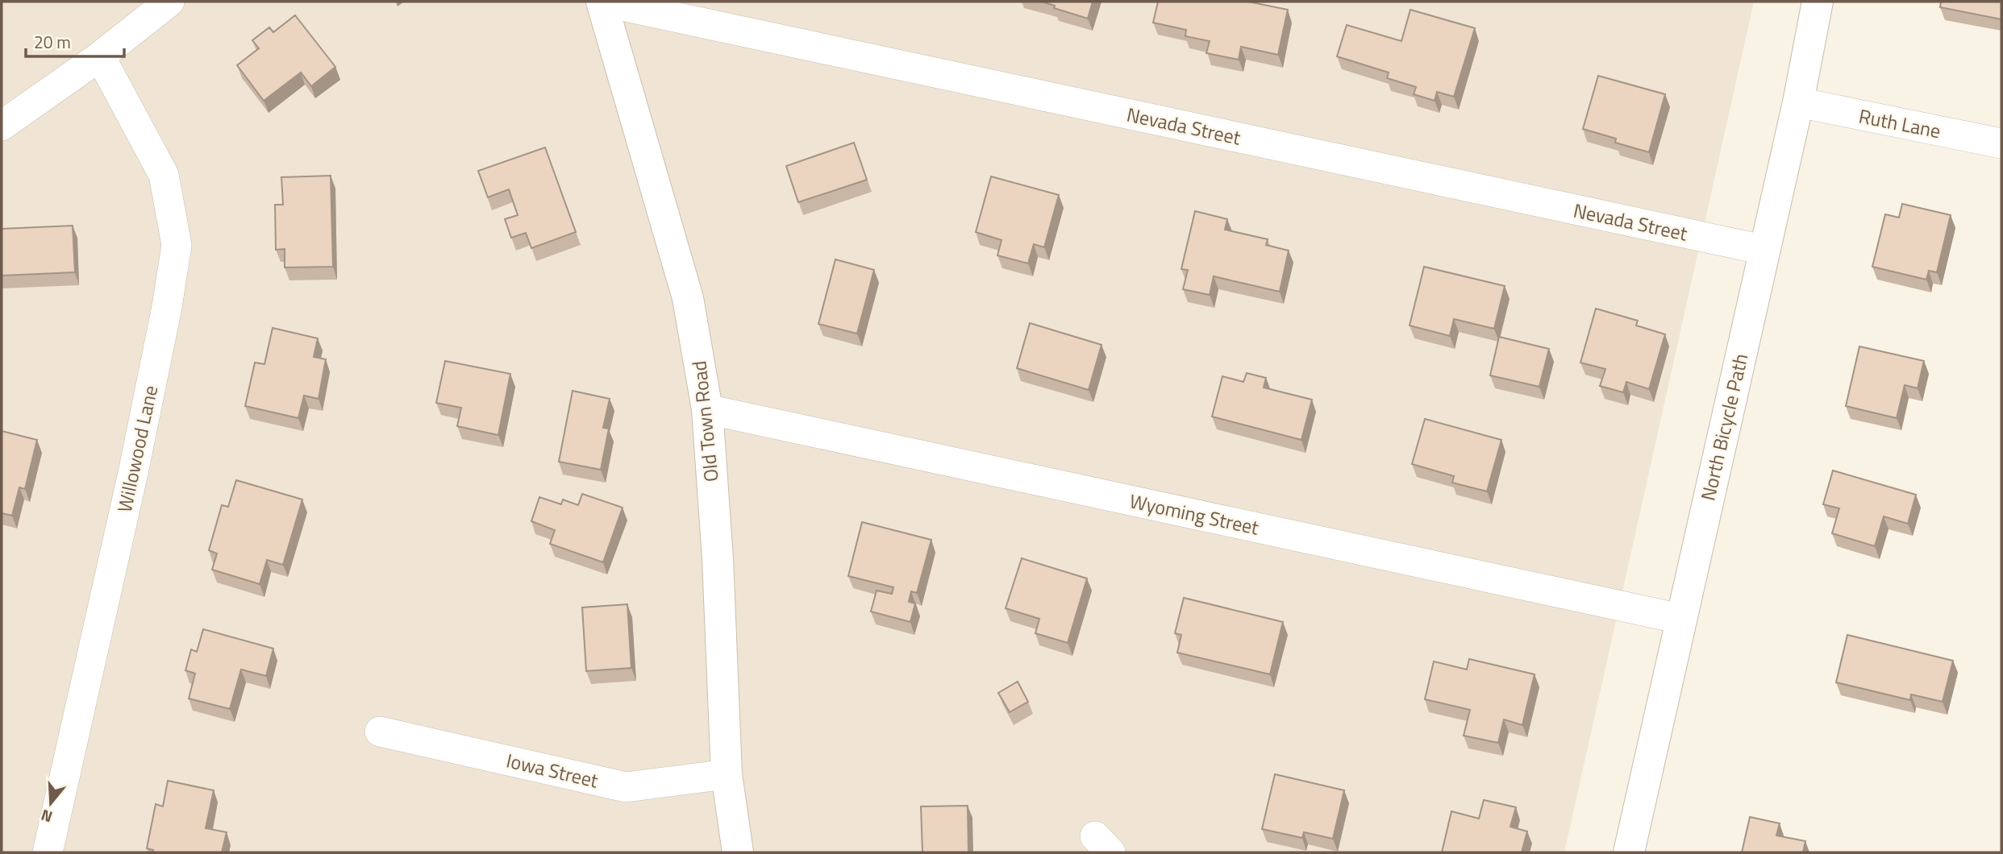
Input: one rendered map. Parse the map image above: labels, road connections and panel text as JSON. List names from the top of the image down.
{
  "streets": {
    "street": [
      "Ruth Lane",
      "Nevada Street",
      "Old Town Road",
      "North Bicycle Path",
      "Willowood Lane",
      "Wyoming Street",
      "Iowa Street"
    ]
  },
  "crossings": [
    ["Ruth Lane", "North Bicycle Path"],
    ["Nevada Street", "Old Town Road"],
    ["Nevada Street", "North Bicycle Path"],
    ["Old Town Road", "Wyoming Street"],
    ["Old Town Road", "Iowa Street"],
    ["North Bicycle Path", "Wyoming Street"]
  ],
  "scale_bar": "20 m",
  "north": "bottom"
}
